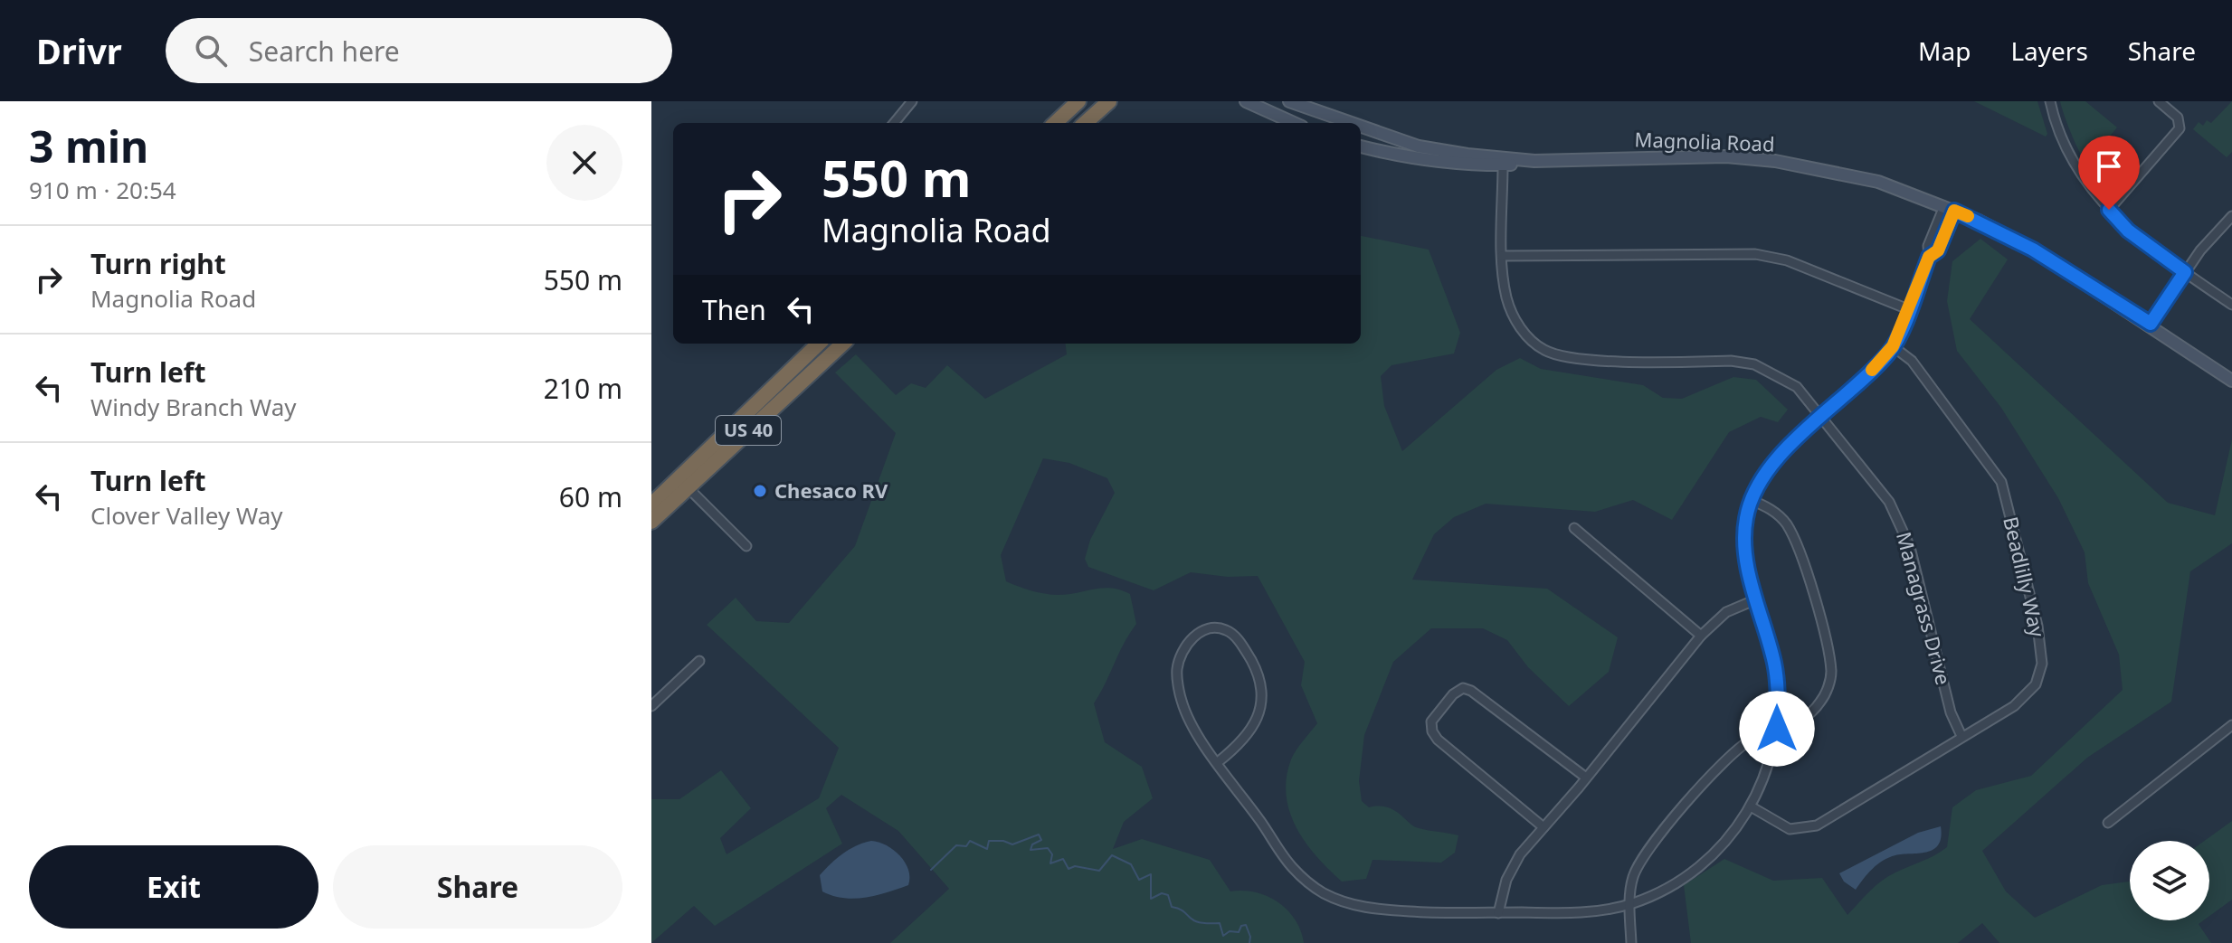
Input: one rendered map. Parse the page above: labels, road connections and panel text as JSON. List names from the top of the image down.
{
  "streets": {
    "highway": ["US 40"],
    "main road": ["Magnolia Road"],
    "street": ["Beadlilly Way", "Managrass Drive"]
  },
  "crossings": [
    ["Magnolia Road", "Managrass Drive"],
    ["Beadlilly Way", "Managrass Drive"]
  ],
  "places": ["Chesaco RV"],
  "page": {
    "header": "Drivr",
    "search": "Search here",
    "nav": ["Map", "Layers", "Share"],
    "heading": ["3 min", "910 m · 20:54"],
    "turn": ["550 m", "Magnolia Road"],
    "list": [
      {
        "name": "Turn right",
        "note": "Magnolia Road",
        "value": "550 m"
      },
      {
        "name": "Turn left",
        "note": "Windy Branch Way",
        "value": "210 m"
      },
      {
        "name": "Turn left",
        "note": "Clover Valley Way",
        "value": "60 m"
      }
    ],
    "then": "Then",
    "buttons": ["Exit", "Share"]
  }
}
